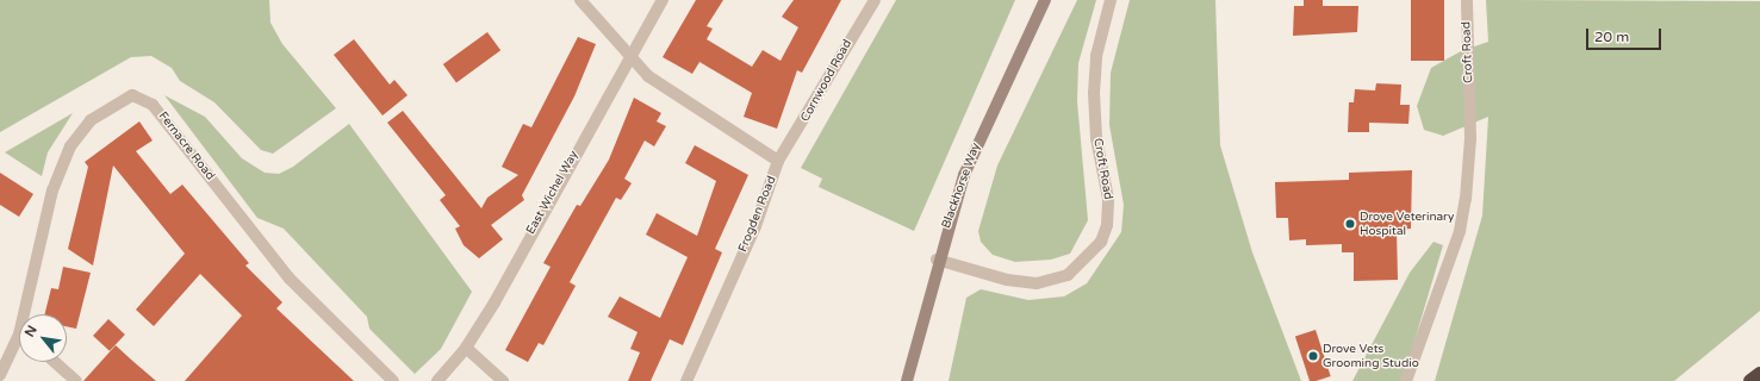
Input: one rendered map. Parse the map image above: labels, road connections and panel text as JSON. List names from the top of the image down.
{
  "streets": {
    "main road": ["Blackhorse Way"],
    "street": [
      "Croft Road",
      "Cornwood Road",
      "Fernacre Road",
      "East Wichel Way",
      "Frogden Road"
    ]
  },
  "crossings": [
    ["Croft Road", "Blackhorse Way"],
    ["Cornwood Road", "Frogden Road"],
    ["East Wichel Way", "Frogden Road"]
  ],
  "places": ["Drove Veterinary Hospital", "Drove Vets Grooming Studio"],
  "scale_bar": "20 m",
  "north": "top left"
}
